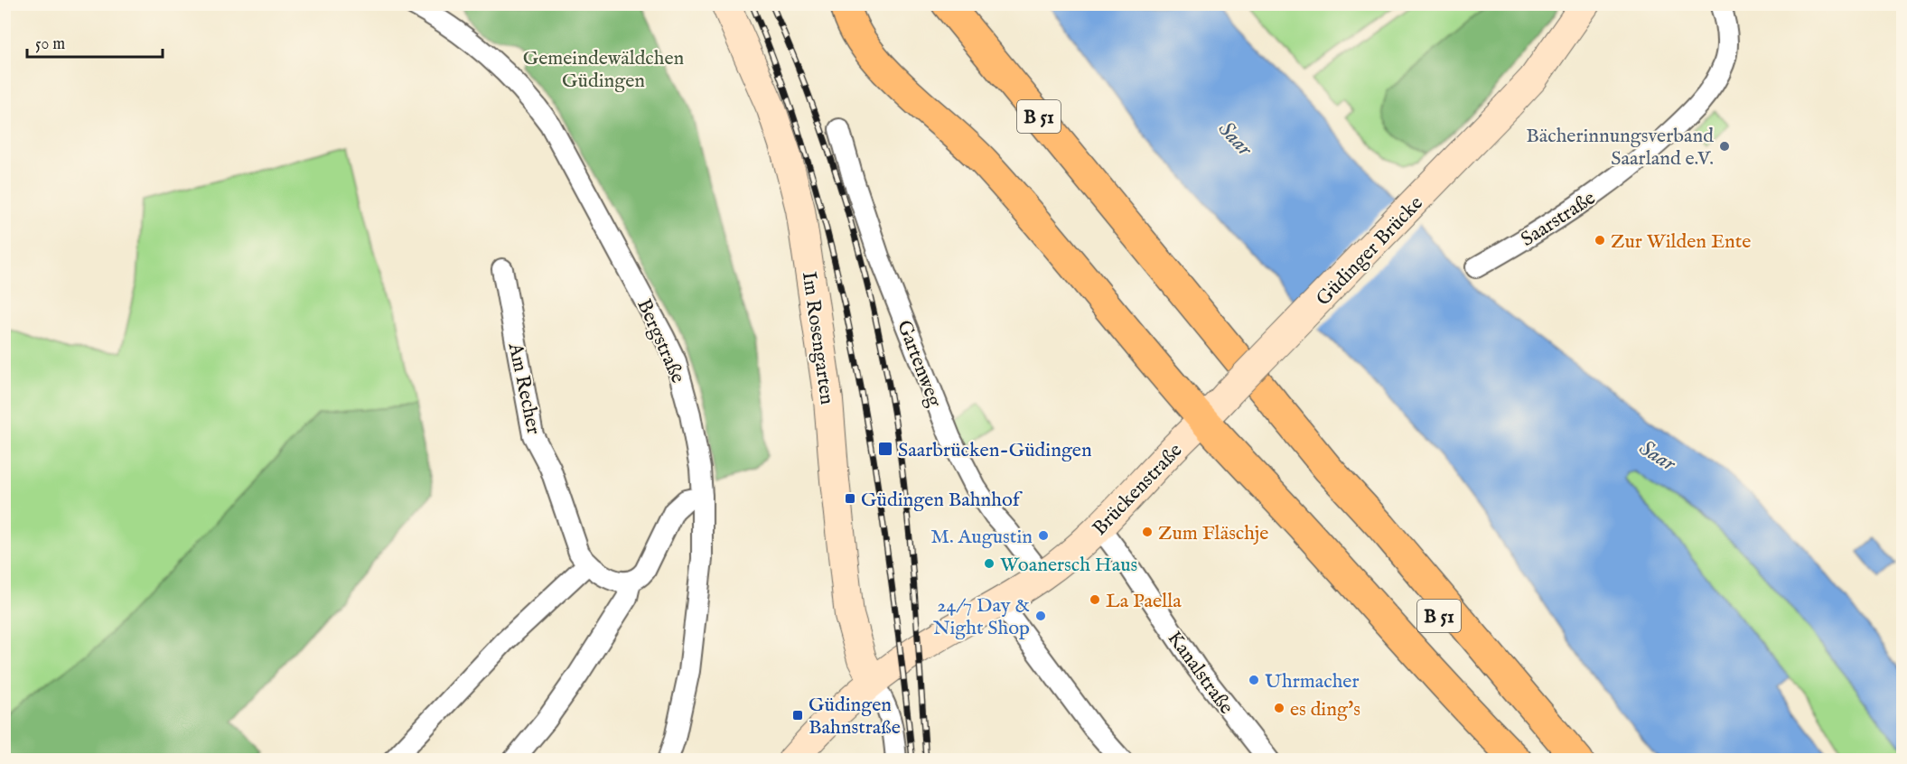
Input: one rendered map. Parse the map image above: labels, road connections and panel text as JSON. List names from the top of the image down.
{
  "streets": {
    "main road": [
      "B 51",
      "Güdinger Brücke",
      "Im Rosengarten",
      "Brückenstraße"
    ],
    "street": [
      "Saarstraße",
      "Bergstraße",
      "Gartenweg",
      "Am Recher",
      "Kanalstraße"
    ]
  },
  "crossings": [
    ["Güdinger Brücke", "Brückenstraße"],
    ["Im Rosengarten", "Brückenstraße"],
    ["Gartenweg", "Brückenstraße"],
    ["Brückenstraße", "Kanalstraße"]
  ],
  "water": ["Saar"],
  "parks": ["Gemeindewäldchen Güdingen"],
  "places": {
    "other": [
      "Bächerinnungsverband Saarland e.V.",
      "Zur Wilden Ente",
      "Zum Fläschje",
      "M. Augustin",
      "Woanersch Haus",
      "La Paella",
      "24/7 Day & Night Shop",
      "Uhrmacher",
      "es ding's"
    ],
    "transit": ["Saarbrücken-Güdingen", "Güdingen Bahnhof", "Güdingen Bahnstraße"]
  },
  "scale_bar": "50 m"
}
